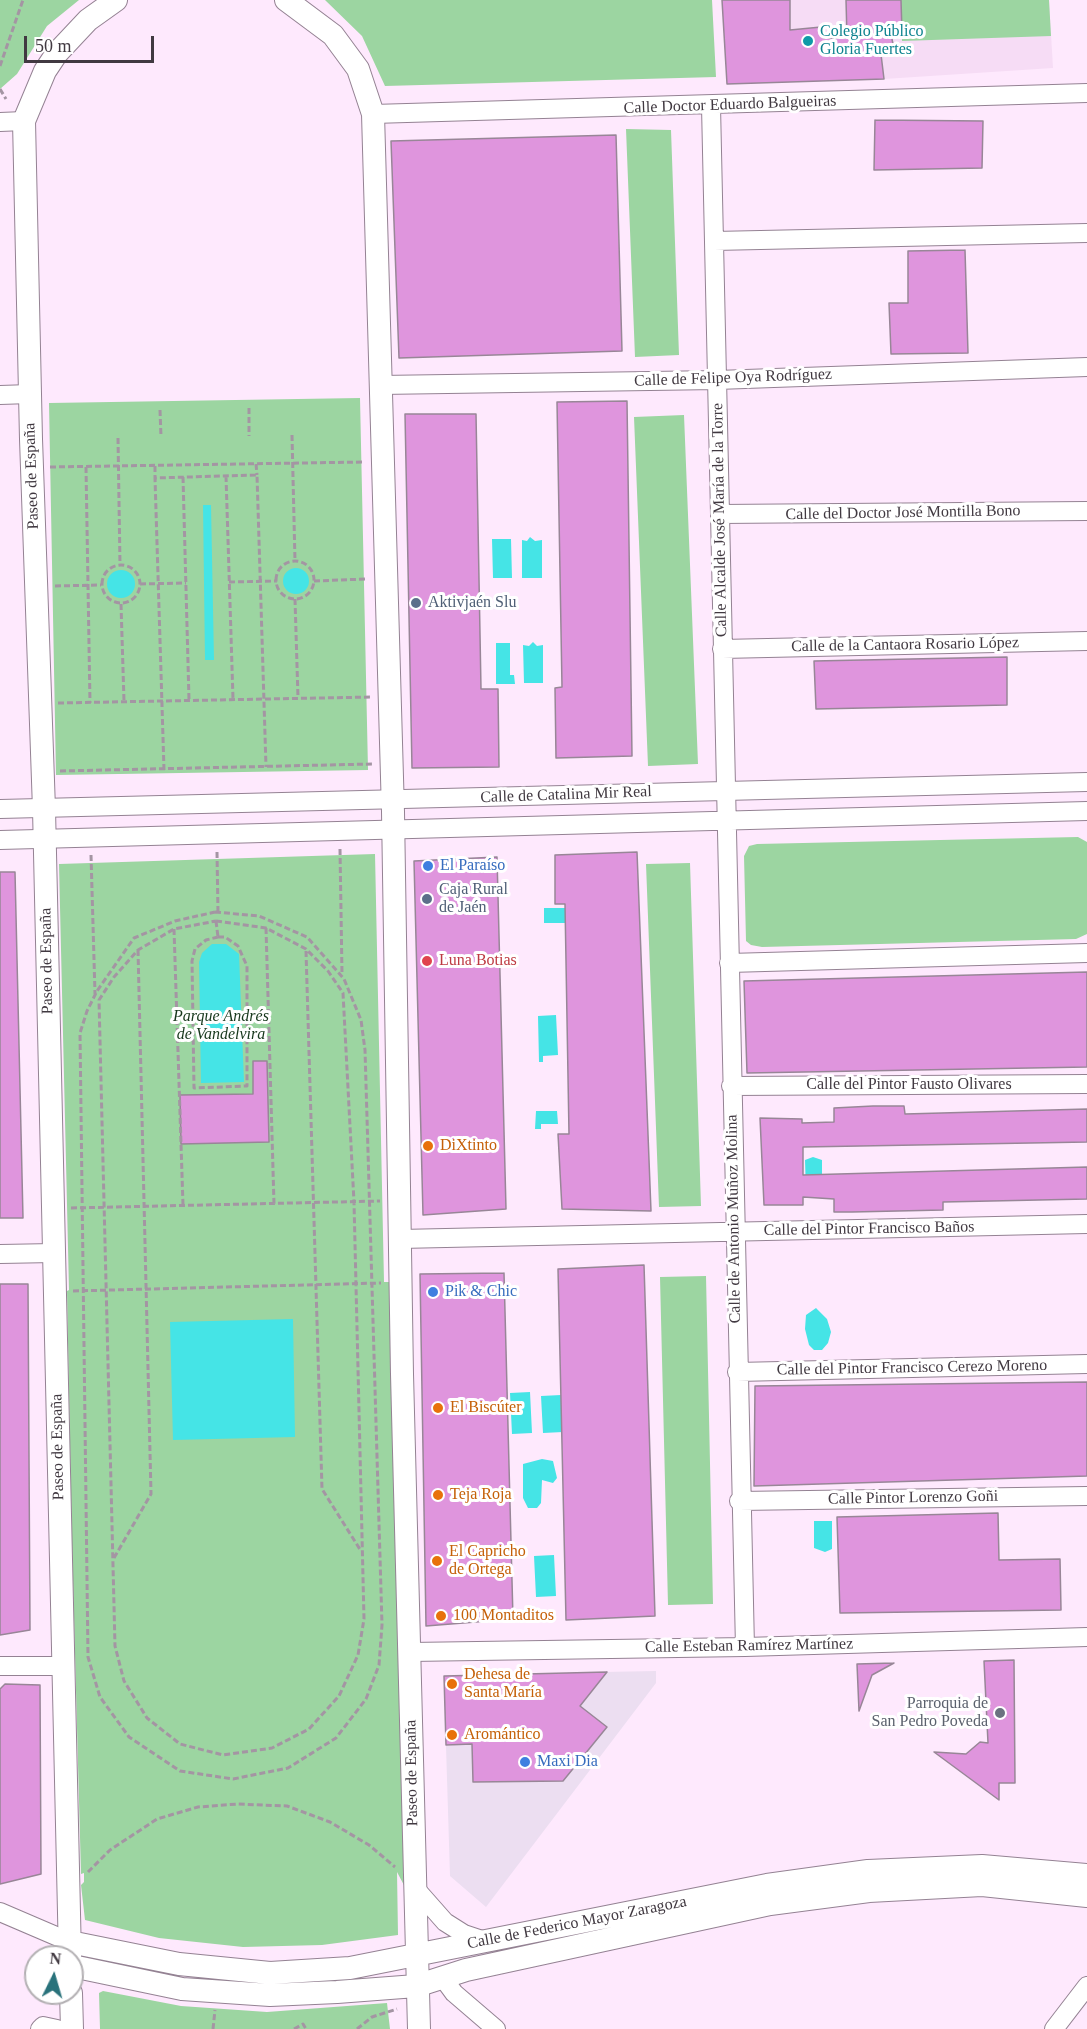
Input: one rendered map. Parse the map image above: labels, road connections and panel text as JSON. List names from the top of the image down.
{
  "streets": {
    "main road": ["Paseo de España", "Calle de Federico Mayor Zaragoza"],
    "street": [
      "Calle Doctor Eduardo Balgueiras",
      "Calle de Felipe Oya Rodríguez",
      "Calle del Doctor José Montilla Bono",
      "Calle Alcalde José María de la Torre",
      "Calle de la Cantaora Rosario López",
      "Calle de Catalina Mir Real",
      "Calle del Pintor Fausto Olivares",
      "Calle de Antonio Muñoz Molina",
      "Calle del Pintor Francisco Baños",
      "Calle del Pintor Francisco Cerezo Moreno",
      "Calle Pintor Lorenzo Goñi",
      "Calle Esteban Ramírez Martínez"
    ]
  },
  "crossings": [
    ["Calle Doctor Eduardo Balgueiras", "Paseo de España"],
    ["Calle Doctor Eduardo Balgueiras", "Calle Alcalde José María de la Torre"],
    ["Calle de Felipe Oya Rodríguez", "Paseo de España"],
    ["Calle de Felipe Oya Rodríguez", "Calle Alcalde José María de la Torre"],
    ["Paseo de España", "Calle de Catalina Mir Real"],
    ["Paseo de España", "Calle del Pintor Francisco Baños"],
    ["Paseo de España", "Calle Esteban Ramírez Martínez"],
    ["Paseo de España", "Calle de Federico Mayor Zaragoza"],
    ["Calle del Doctor José Montilla Bono", "Calle Alcalde José María de la Torre"],
    ["Calle Alcalde José María de la Torre", "Calle de la Cantaora Rosario López"],
    ["Calle Alcalde José María de la Torre", "Calle de Catalina Mir Real"],
    ["Calle Alcalde José María de la Torre", "Calle de Antonio Muñoz Molina"],
    ["Calle de Catalina Mir Real", "Calle de Antonio Muñoz Molina"],
    ["Calle del Pintor Fausto Olivares", "Calle de Antonio Muñoz Molina"],
    ["Calle de Antonio Muñoz Molina", "Calle del Pintor Francisco Baños"],
    ["Calle de Antonio Muñoz Molina", "Calle del Pintor Francisco Cerezo Moreno"],
    ["Calle de Antonio Muñoz Molina", "Calle Pintor Lorenzo Goñi"],
    ["Calle de Antonio Muñoz Molina", "Calle Esteban Ramírez Martínez"]
  ],
  "parks": ["Parque Andrés de Vandelvira"],
  "places": [
    "Colegio Público Gloria Fuertes",
    "Aktivjaén Slu",
    "El Paraíso",
    "Caja Rural de Jaén",
    "Luna Botias",
    "DiXtinto",
    "Pik & Chic",
    "El Biscúter",
    "Teja Roja",
    "El Capricho de Ortega",
    "100 Montaditos",
    "Dehesa de Santa María",
    "Parroquia de San Pedro Poveda",
    "Aromántico",
    "Maxi Dia"
  ],
  "scale_bar": "50 m",
  "north": "top"
}
